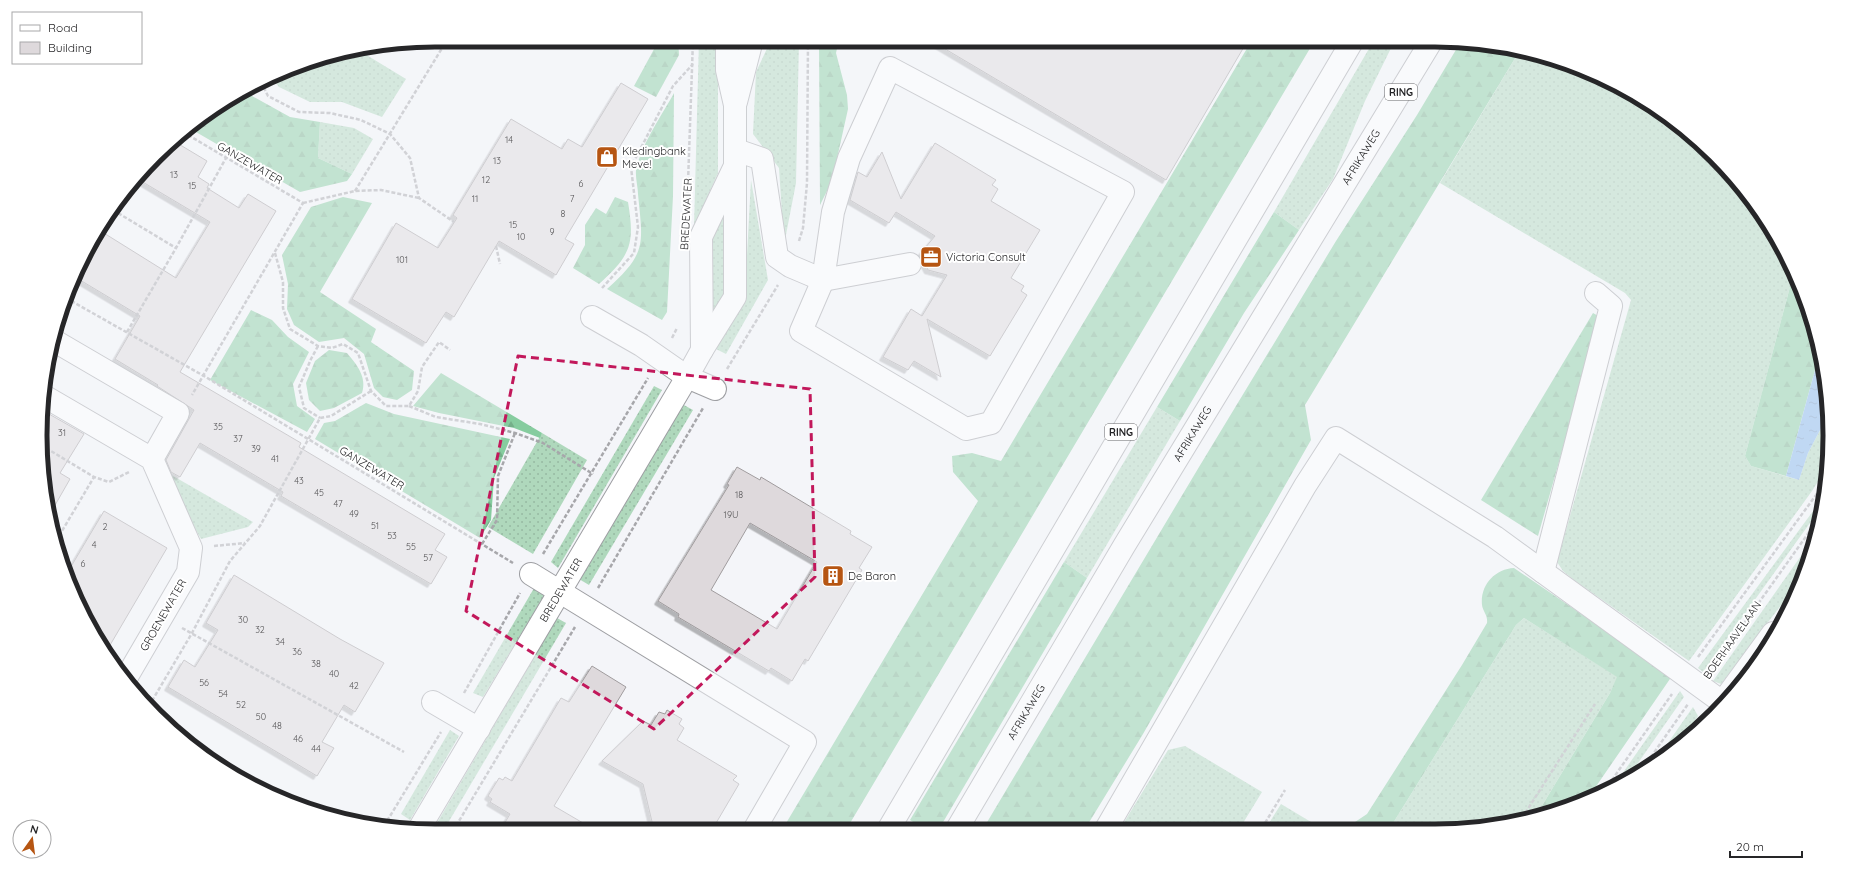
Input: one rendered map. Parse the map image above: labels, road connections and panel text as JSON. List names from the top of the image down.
{
  "streets": {
    "main road": [
      "RING",
      "AFRIKAWEG",
      "BREDEWATER",
      "GROENEWATER"
    ],
    "path": ["GANZEWATER", "BOERHAAVELAAN"]
  },
  "places": {
    "shop": ["Kledingbank Meve!"],
    "office": ["Victoria Consult"],
    "building": ["De Baron"]
  },
  "house_numbers": [
    "14",
    "13",
    "13",
    "12",
    "6",
    "15",
    "11",
    "7",
    "8",
    "15",
    "9",
    "10",
    "101",
    "35",
    "31",
    "37",
    "39",
    "41",
    "43",
    "45",
    "18",
    "47",
    "49",
    "19U",
    "51",
    "2",
    "53",
    "4",
    "55",
    "57",
    "6",
    "30",
    "32",
    "34",
    "36",
    "38",
    "40",
    "56",
    "42",
    "54",
    "52",
    "50",
    "48",
    "46",
    "44"
  ],
  "legend": ["Road", "Building"],
  "scale_bar": "20 m",
  "north": "top"
}
